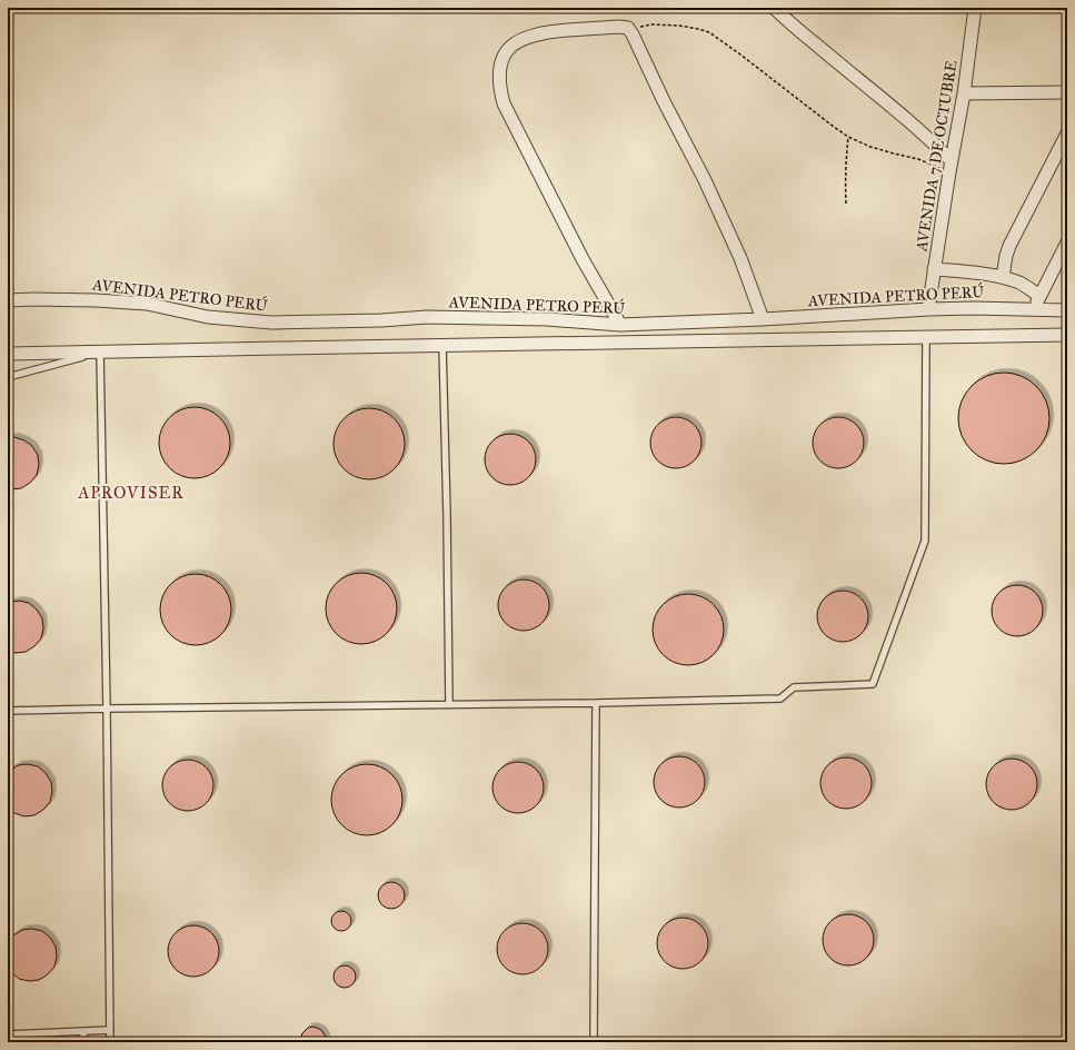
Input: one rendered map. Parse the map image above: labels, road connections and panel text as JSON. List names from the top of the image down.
{
  "streets": {
    "street": ["AVENIDA 7 DE OCTUBRE", "AVENIDA PETRO PERÚ"]
  },
  "crossings": [
    ["AVENIDA 7 DE OCTUBRE", "AVENIDA PETRO PERÚ"]
  ],
  "districts": ["APROVISER"]
}
